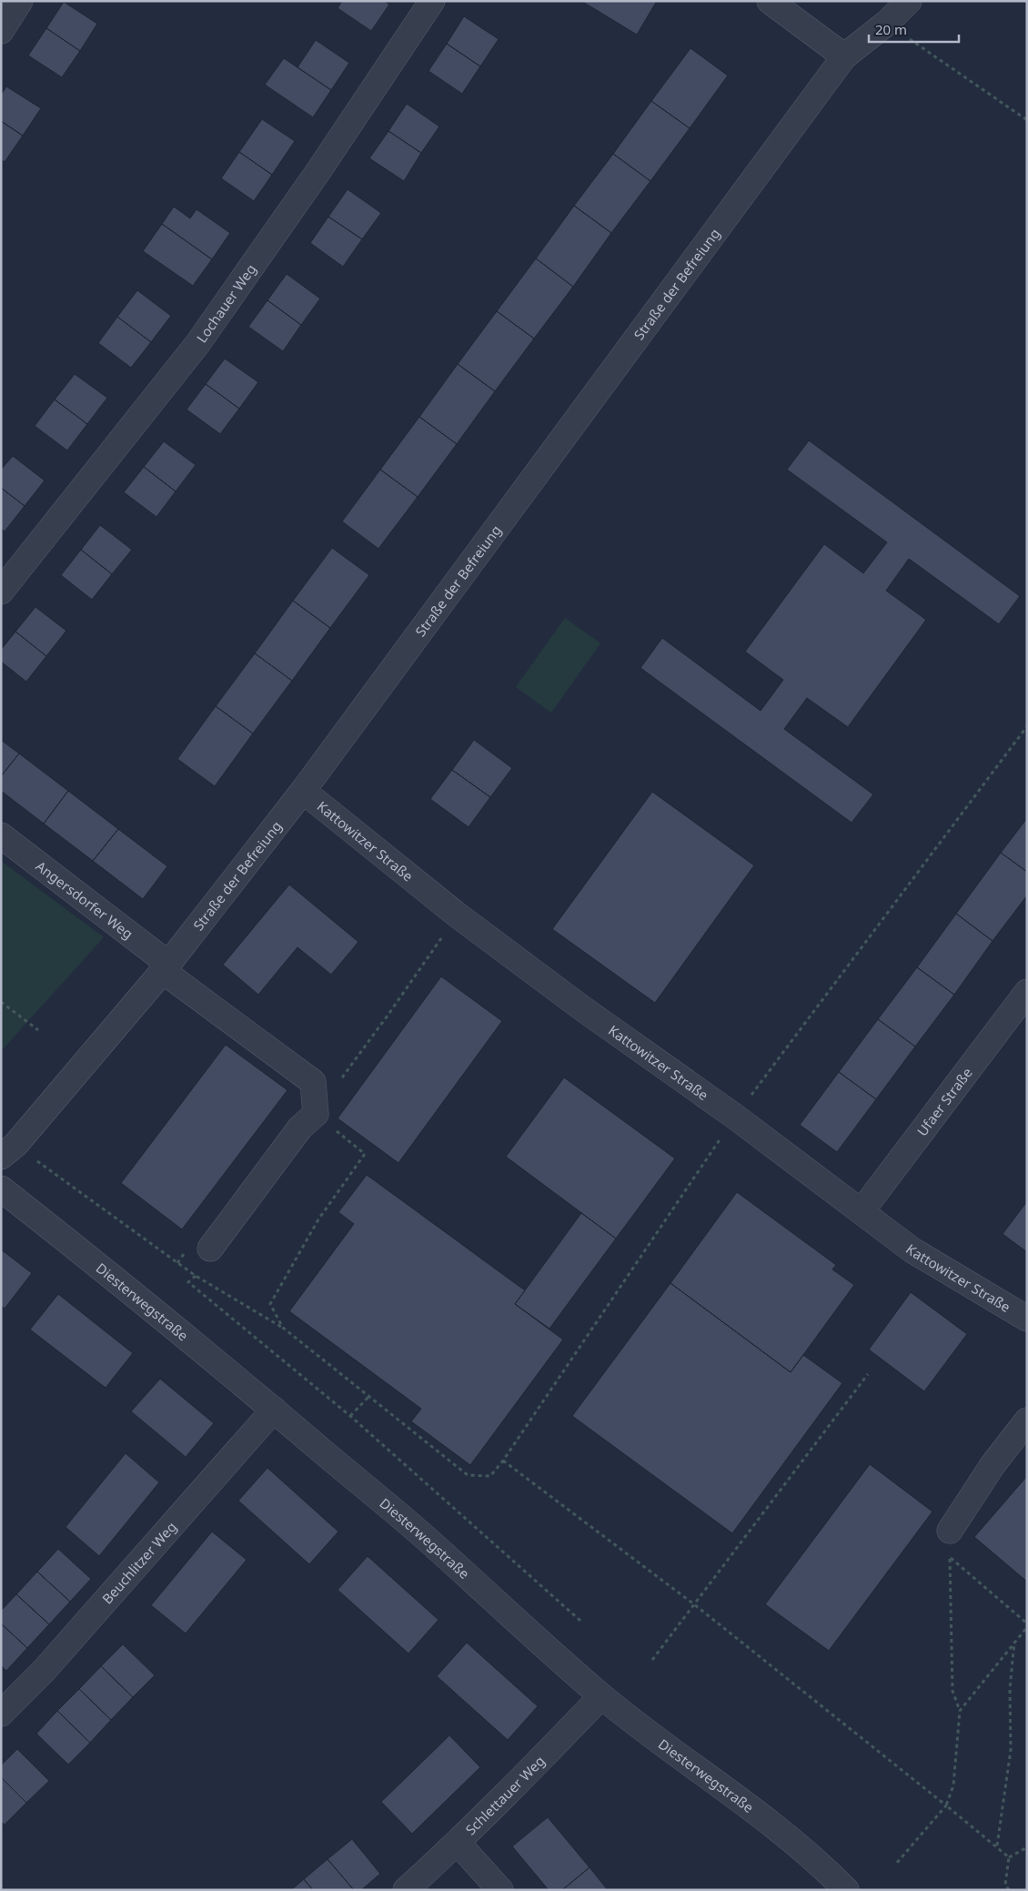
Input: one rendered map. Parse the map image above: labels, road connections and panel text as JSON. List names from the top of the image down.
{
  "streets": {
    "street": [
      "Straße der Befreiung",
      "Lochauer Weg",
      "Kattowitzer Straße",
      "Angersdorfer Weg",
      "Ufaer Straße",
      "Diesterwegstraße",
      "Beuchlitzer Weg",
      "Schlettauer Weg"
    ]
  },
  "crossings": [
    ["Straße der Befreiung", "Kattowitzer Straße"],
    ["Straße der Befreiung", "Angersdorfer Weg"],
    ["Kattowitzer Straße", "Ufaer Straße"],
    ["Diesterwegstraße", "Beuchlitzer Weg"],
    ["Diesterwegstraße", "Schlettauer Weg"]
  ],
  "scale_bar": "20 m"
}
